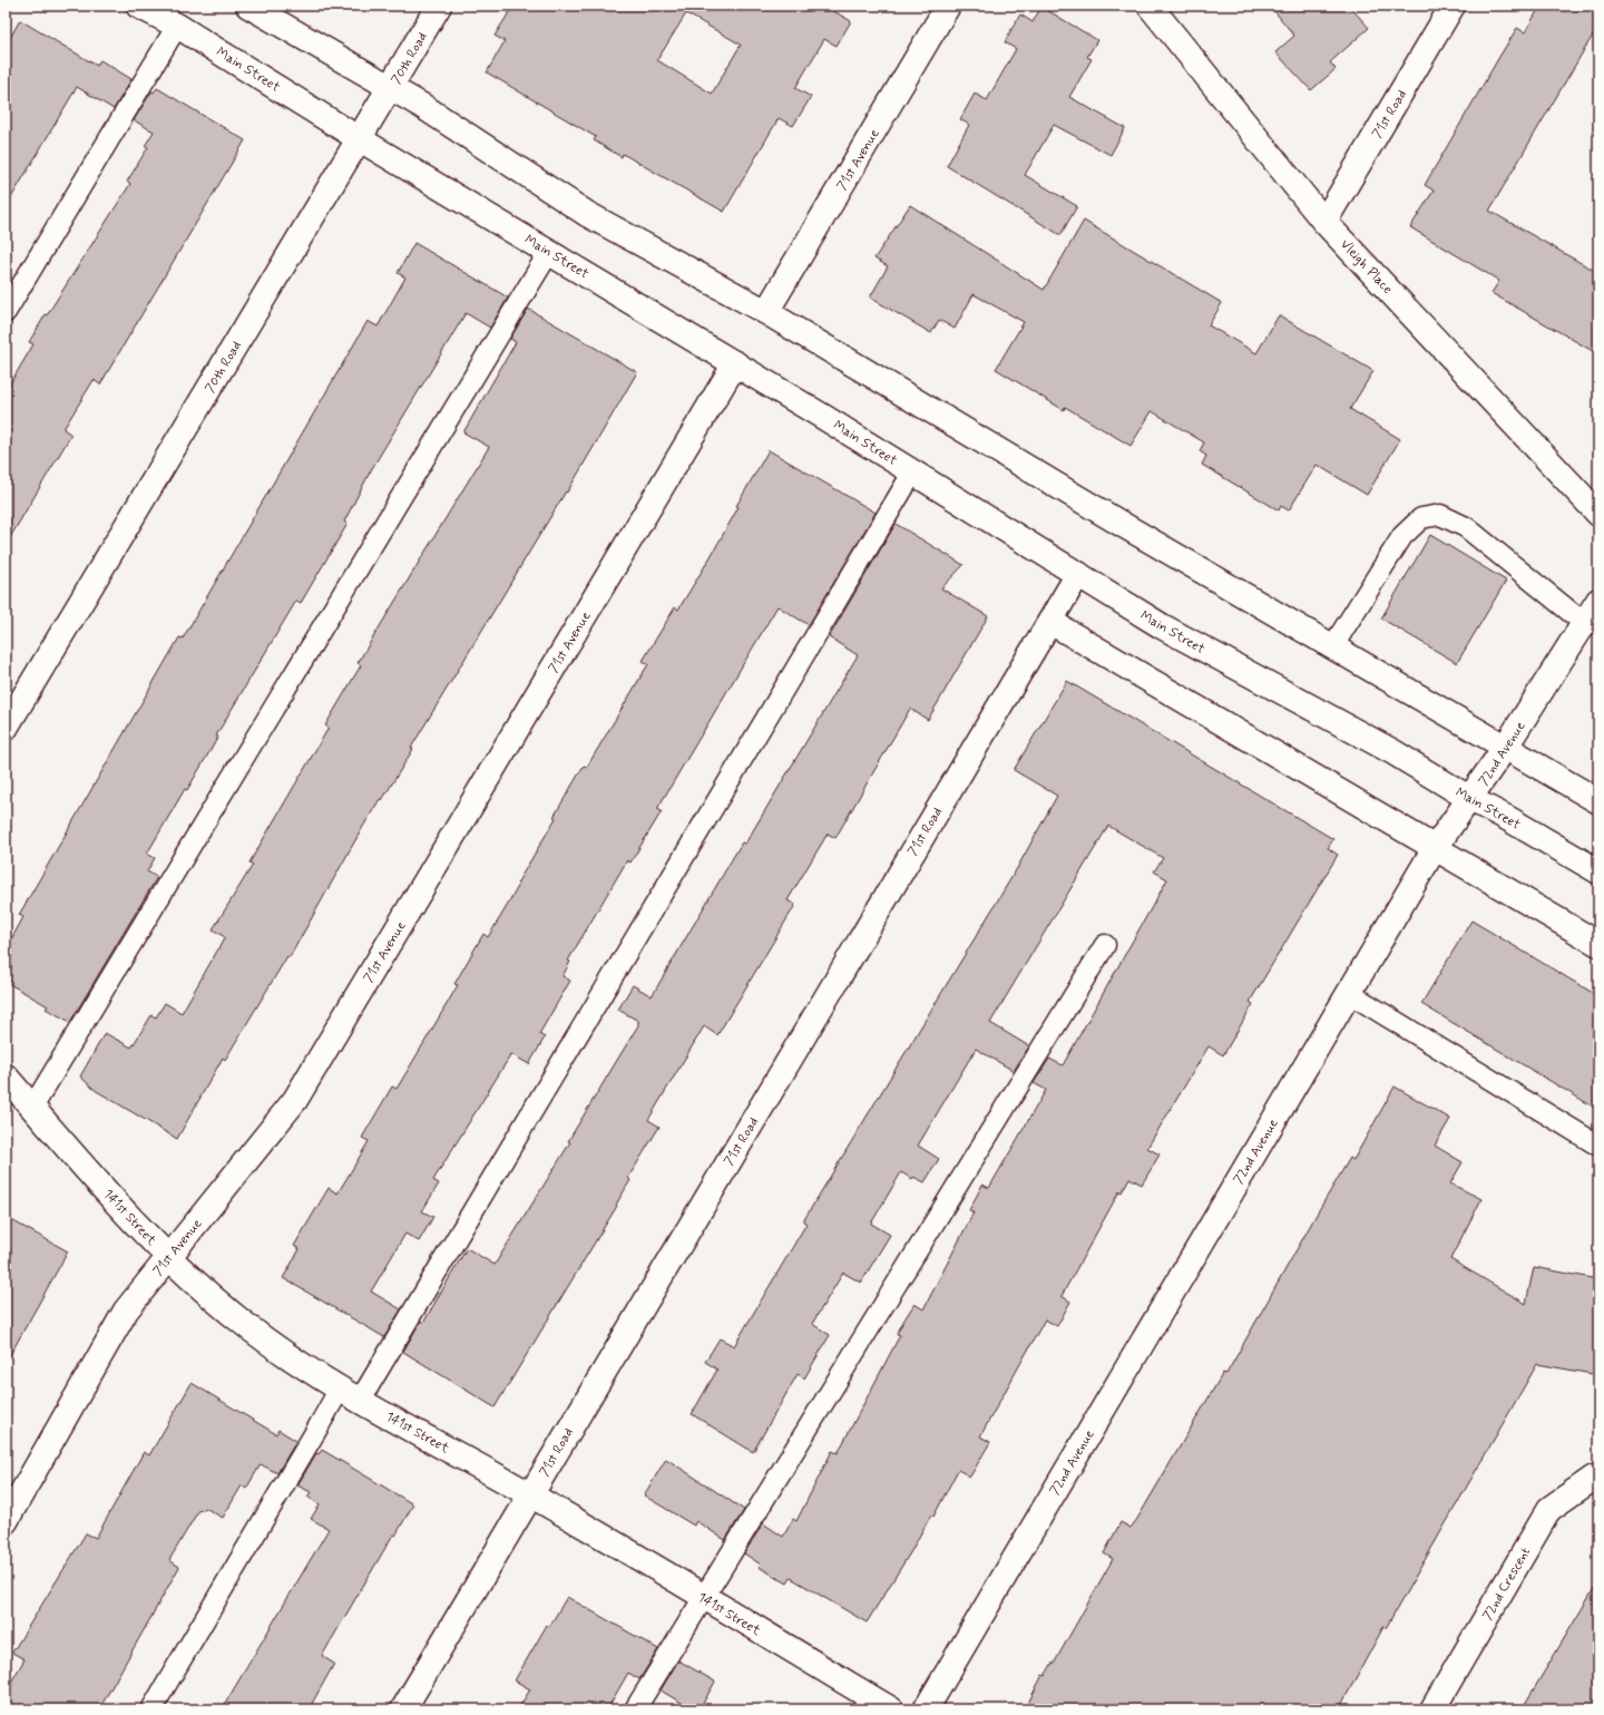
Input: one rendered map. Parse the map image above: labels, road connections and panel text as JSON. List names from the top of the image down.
{
  "streets": {
    "street": [
      "70th Road",
      "Main Street",
      "71st Road",
      "71st Avenue",
      "Vleigh Place",
      "72nd Avenue",
      "141st Street",
      "72nd Crescent"
    ]
  },
  "crossings": [
    ["70th Road", "Main Street"],
    ["Main Street", "71st Road"],
    ["Main Street", "71st Avenue"],
    ["Main Street", "72nd Avenue"],
    ["71st Road", "Vleigh Place"],
    ["71st Road", "141st Street"],
    ["71st Avenue", "141st Street"]
  ]
}
